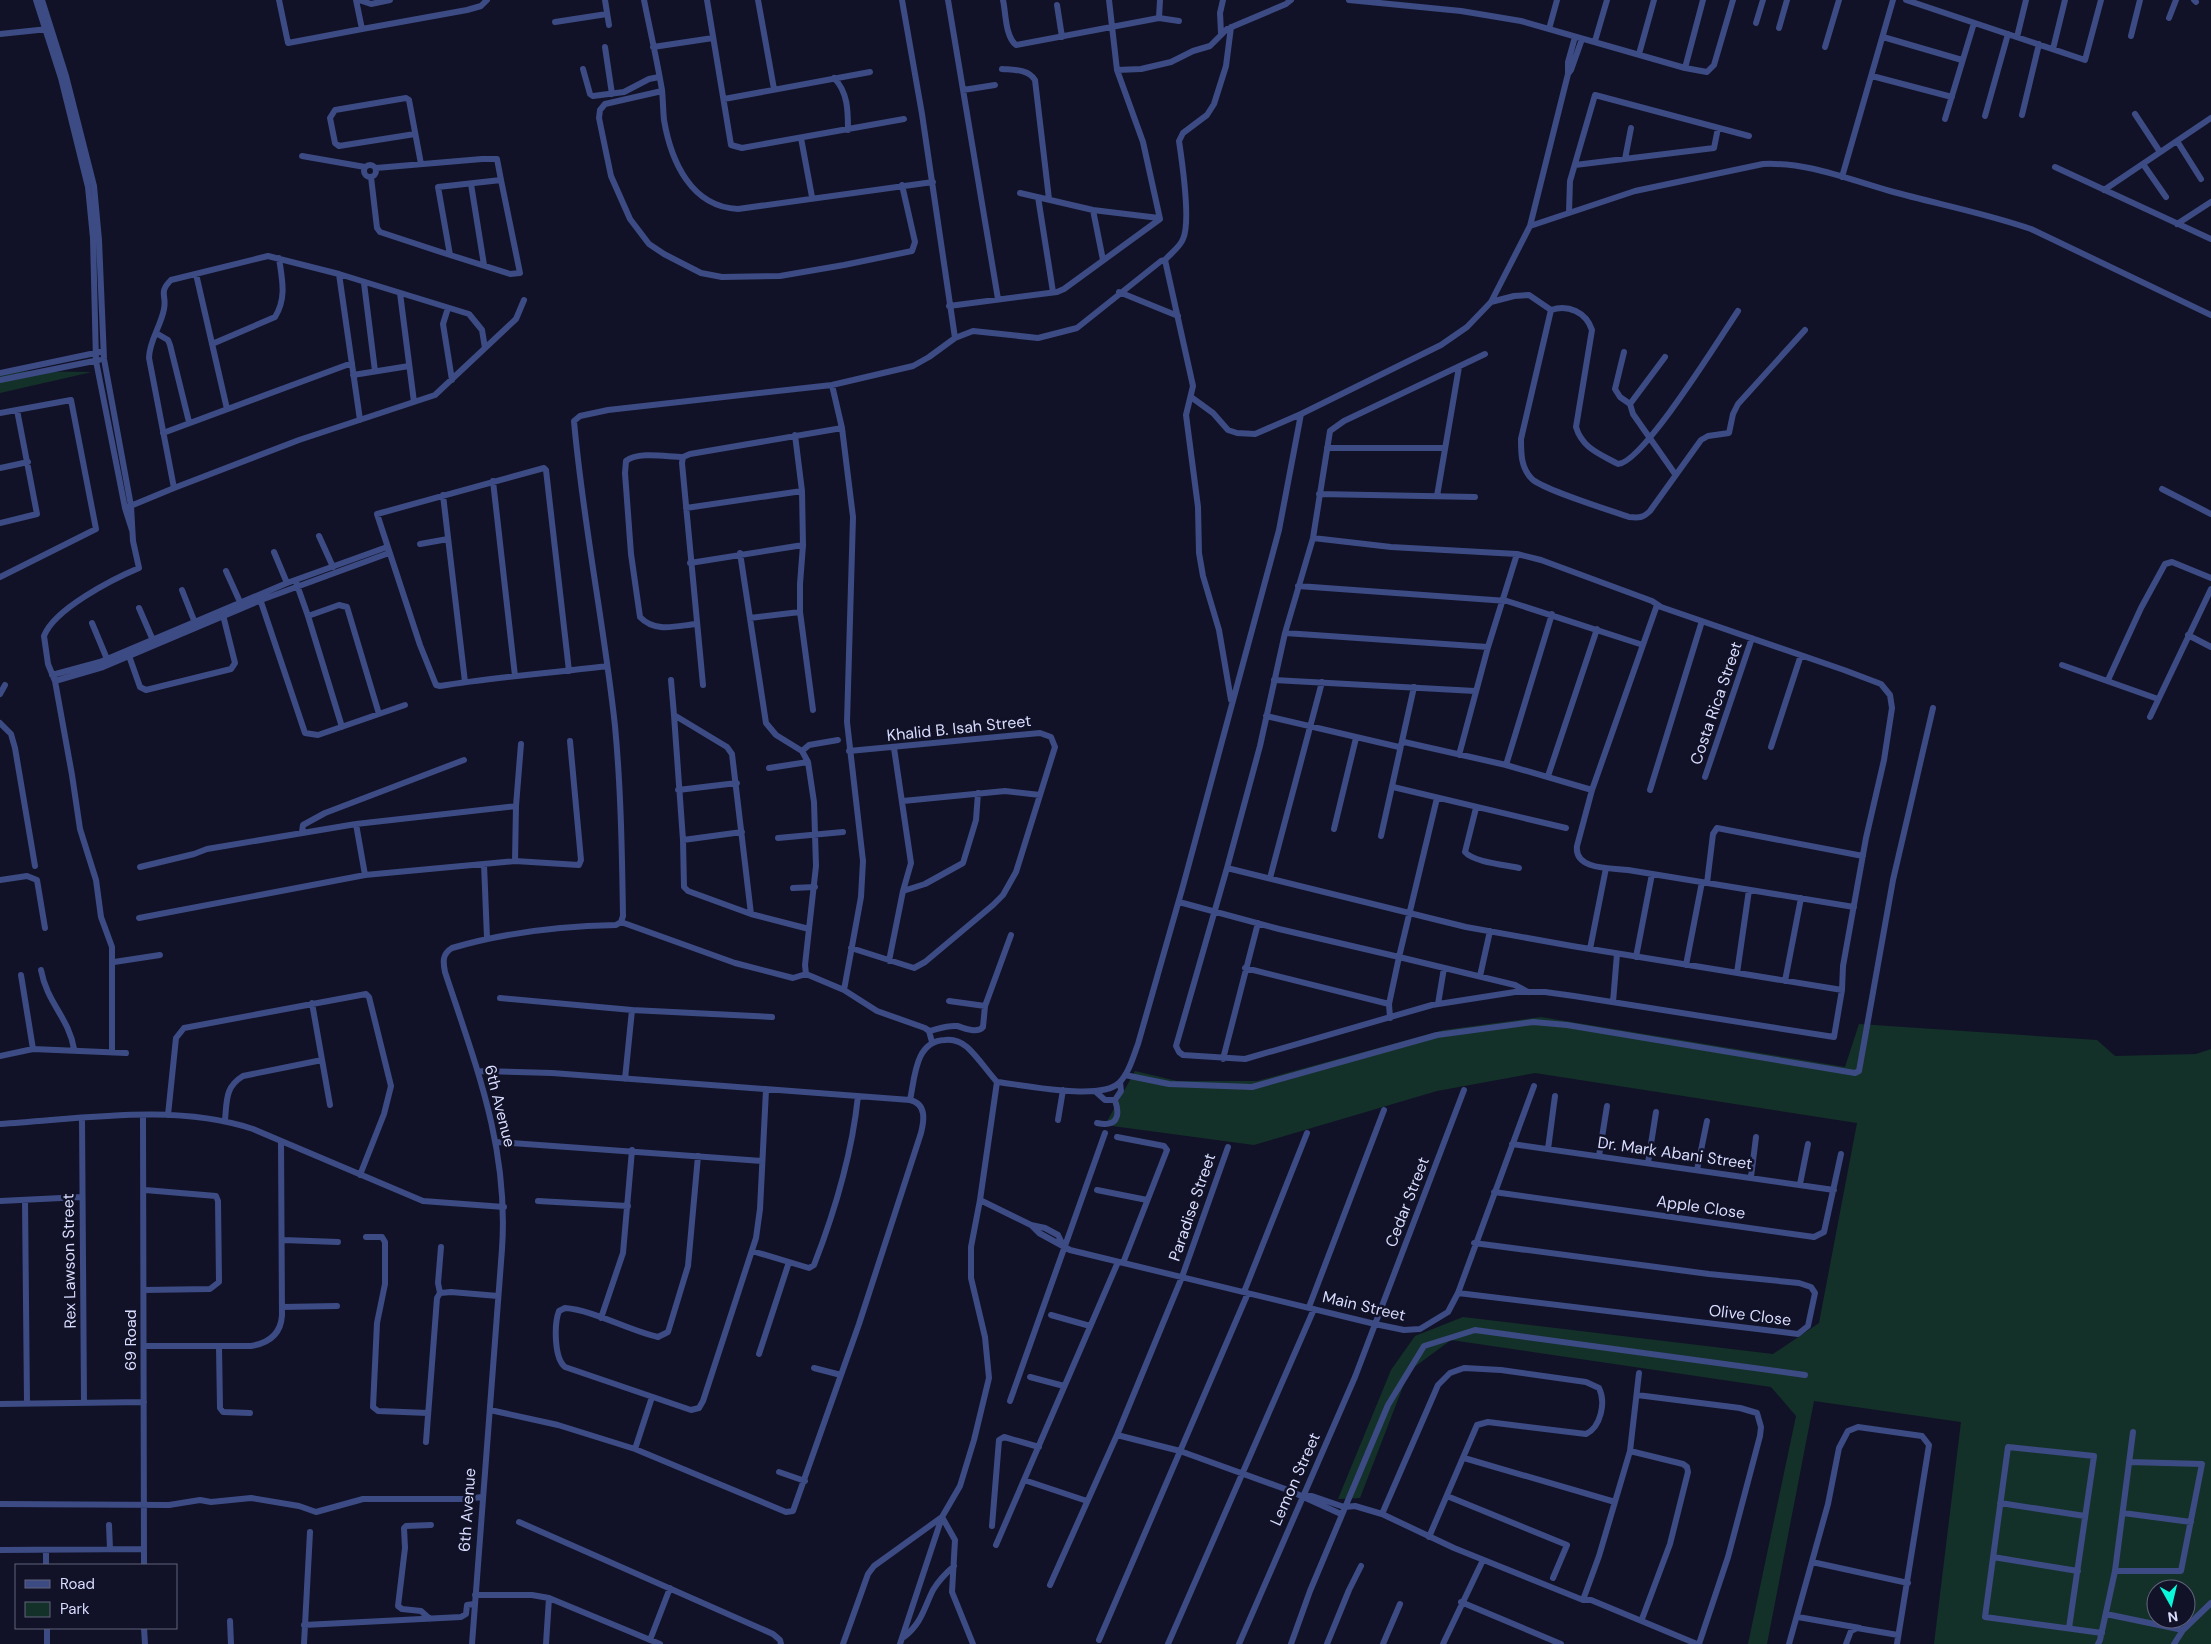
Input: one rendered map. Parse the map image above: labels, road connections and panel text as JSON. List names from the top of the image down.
{
  "streets": {
    "street": [
      "Costa Rica Street",
      "Khalid B. Isah Street",
      "6th Avenue",
      "Dr. Mark Abani Street",
      "Cedar Street",
      "Paradise Street",
      "Apple Close",
      "Rex Lawson Street",
      "Main Street",
      "Olive Close",
      "69 Road",
      "Lemon Street"
    ]
  },
  "crossings": [
    ["Dr. Mark Abani Street", "Apple Close"],
    ["Dr. Mark Abani Street", "Main Street"],
    ["Cedar Street", "Main Street"],
    ["Cedar Street", "Lemon Street"],
    ["Paradise Street", "Main Street"],
    ["Apple Close", "Main Street"],
    ["Main Street", "Olive Close"],
    ["Main Street", "Lemon Street"]
  ],
  "legend": ["Road", "Park"],
  "north": "bottom"
}
